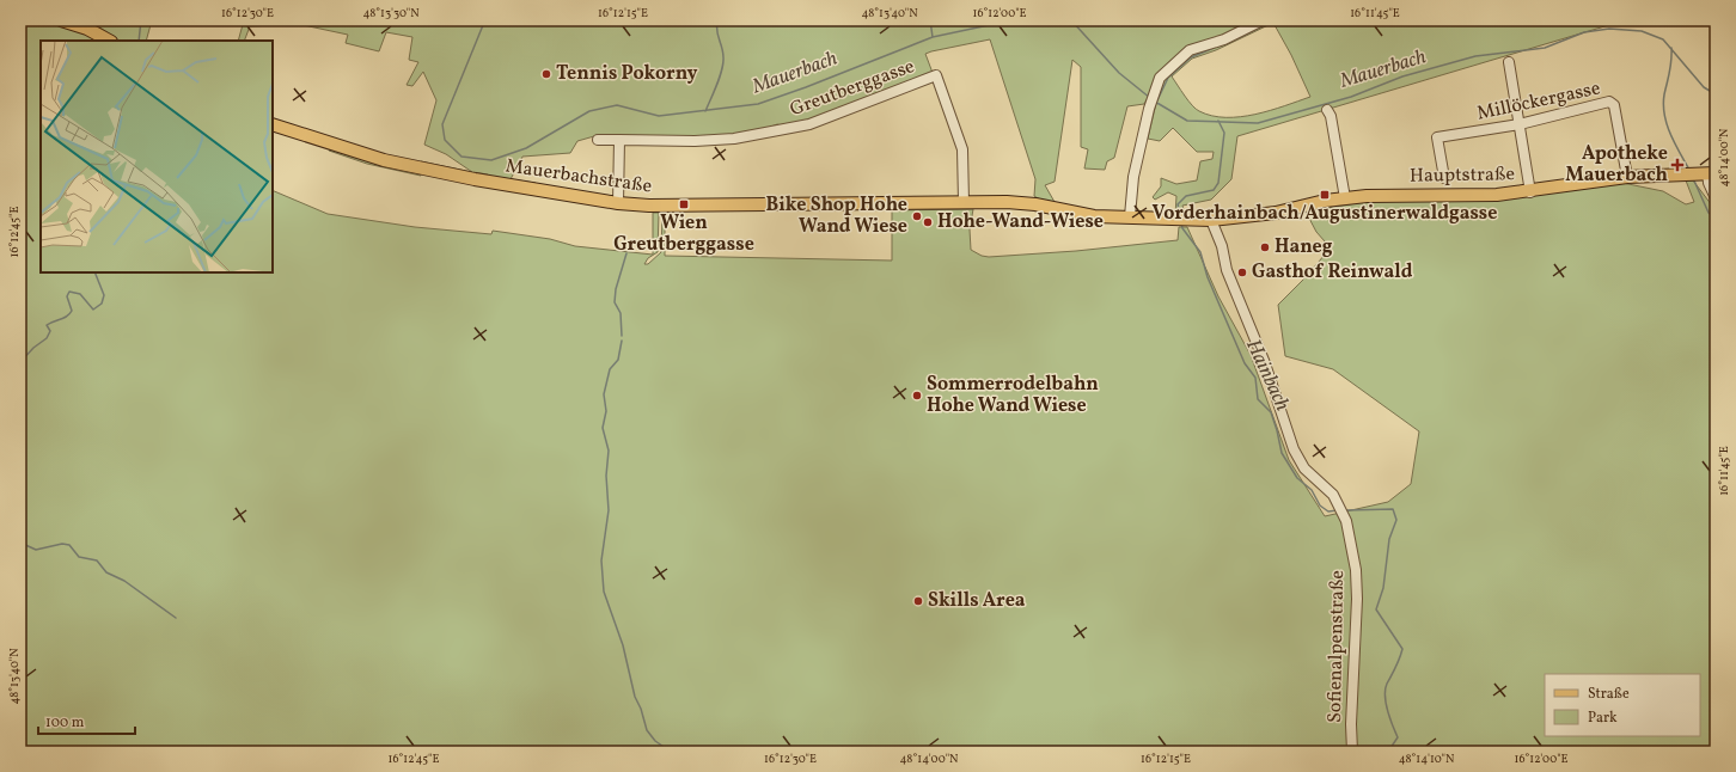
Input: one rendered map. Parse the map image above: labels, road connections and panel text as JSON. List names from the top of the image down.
{
  "streets": {
    "main road": ["Hauptstraße", "Mauerbachstraße"],
    "street": ["Greutberggasse", "Millöckergasse", "Sofienalpenstraße"]
  },
  "crossings": [
    ["Greutberggasse", "Mauerbachstraße"],
    ["Millöckergasse", "Hauptstraße"],
    ["Hauptstraße", "Mauerbachstraße"],
    ["Hauptstraße", "Sofienalpenstraße"],
    ["Mauerbachstraße", "Sofienalpenstraße"]
  ],
  "water": ["Mauerbach", "Hainbach"],
  "places": {
    "other": [
      "Tennis Pokorny",
      "Bike Shop Hohe Wand Wiese",
      "Hohe-Wand-Wiese",
      "Haneg",
      "Gasthof Reinwald",
      "Sommerrodelbahn Hohe Wand Wiese",
      "Skills Area"
    ],
    "health": ["Apotheke Mauerbach"],
    "transit": ["Vorderhainbach/Augustinerwaldgasse", "Wien Greutberggasse"]
  },
  "legend": ["Straße", "Park"],
  "scale_bar": "100 m",
  "coordinates": [
    "16°12'30\"E",
    "48°13'30\"N",
    "16°12'15\"E",
    "48°13'40\"N",
    "16°12'00\"E",
    "16°11'45\"E",
    "48°14'00\"N",
    "16°12'45\"E",
    "48°14'10\"N"
  ]
}
